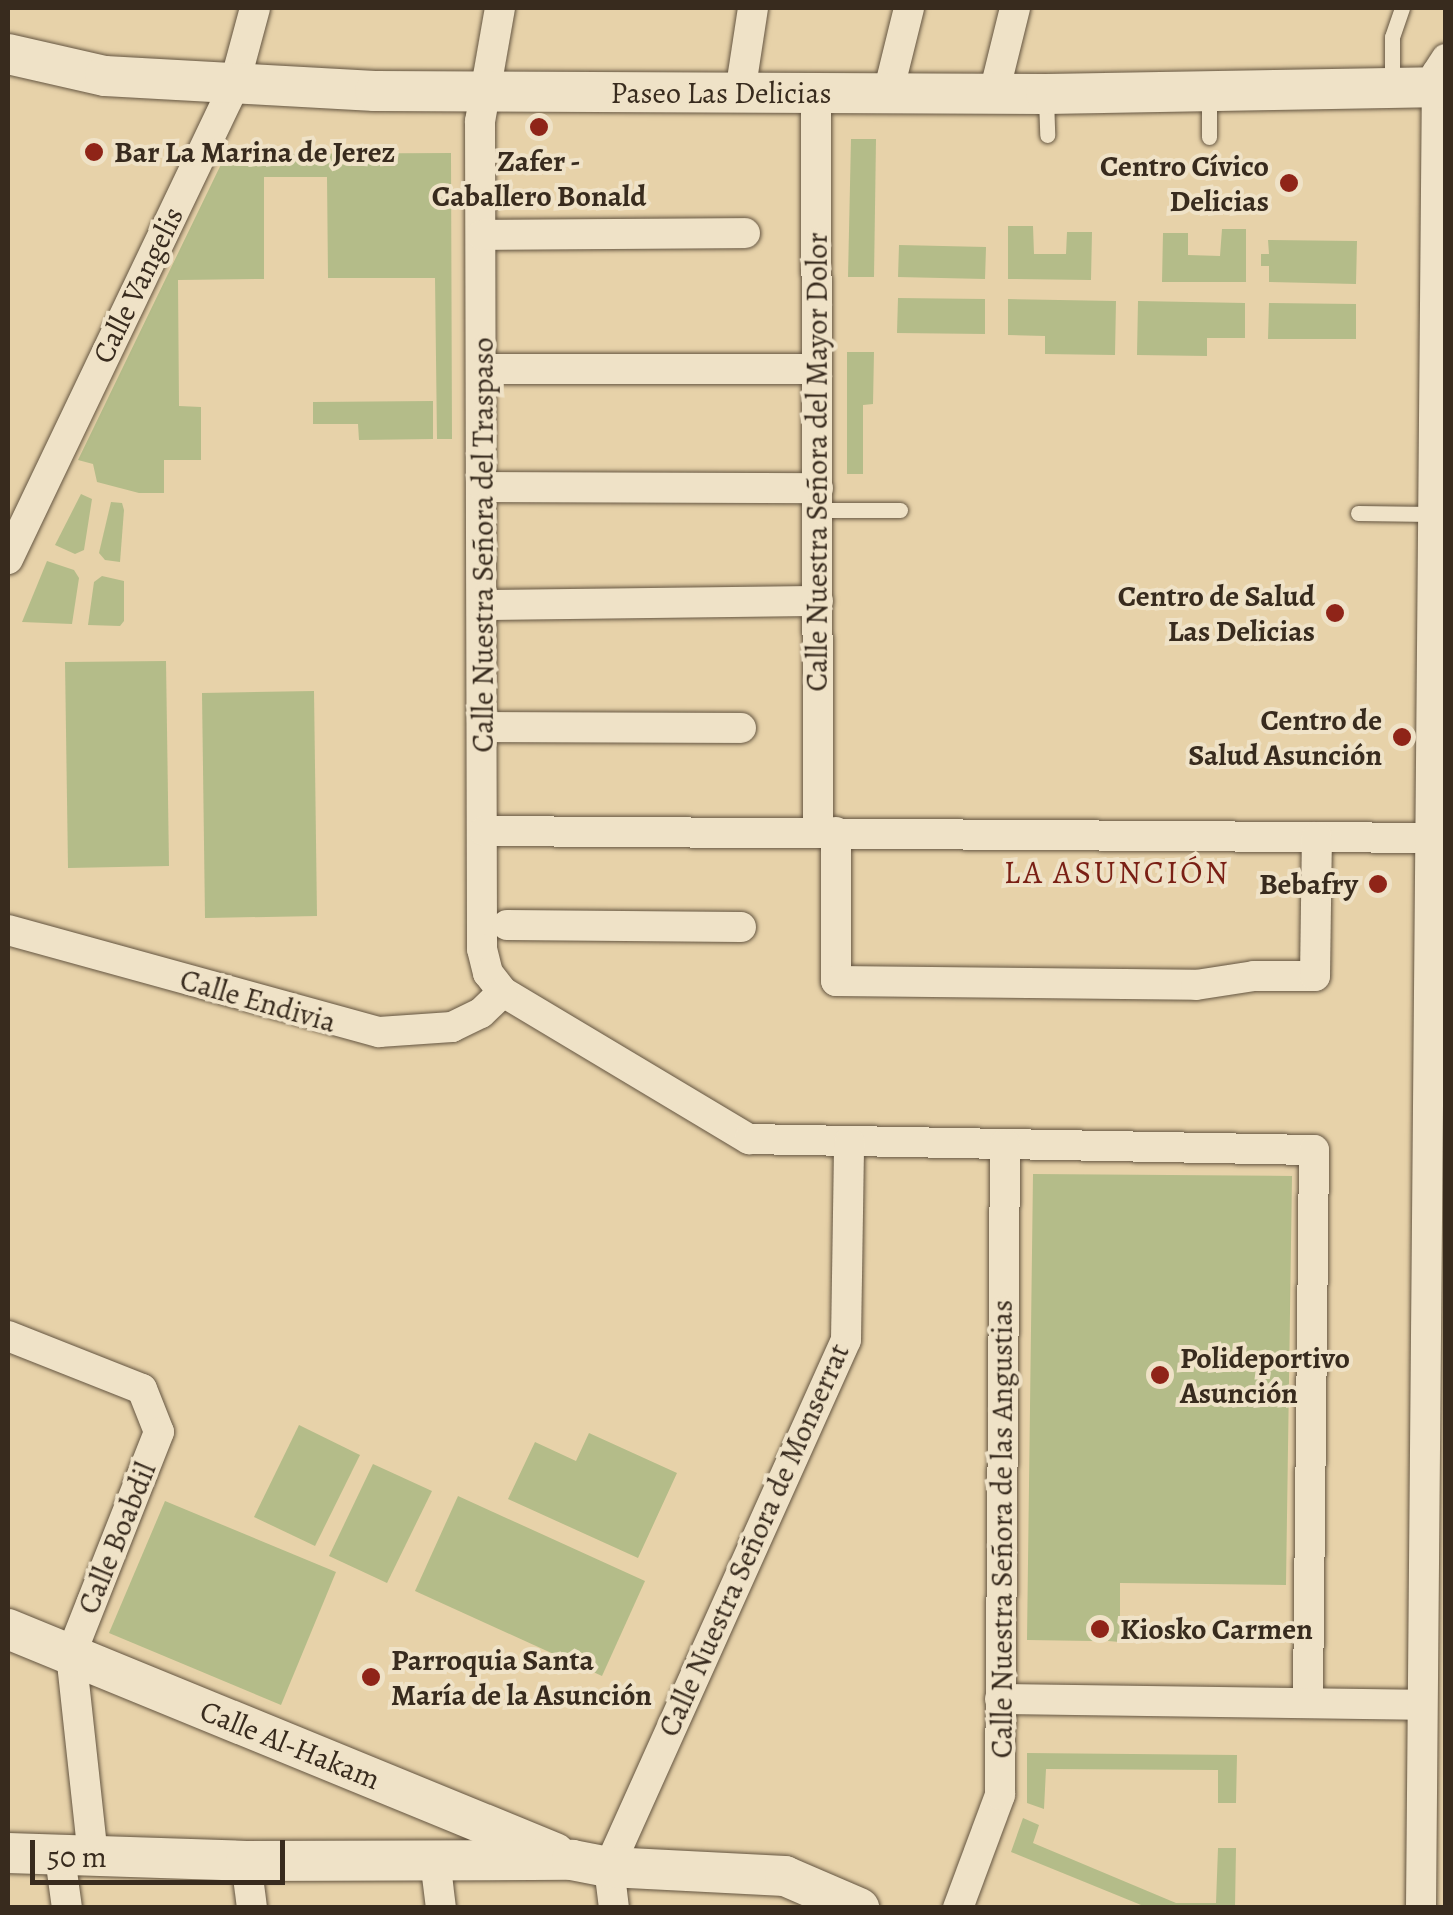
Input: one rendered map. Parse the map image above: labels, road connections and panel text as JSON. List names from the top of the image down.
{
  "streets": {
    "street": [
      "Paseo Las Delicias",
      "Calle Vangelis",
      "Calle Nuestra Señora del Mayor Dolor",
      "Calle Nuestra Señora del Traspaso",
      "Calle Endivia",
      "Calle Nuestra Señora de las Angustias",
      "Calle Boabdil",
      "Calle Nuestra Señora de Monserrat",
      "Calle Al-Hakam"
    ]
  },
  "crossings": [
    ["Paseo Las Delicias", "Calle Vangelis"],
    ["Paseo Las Delicias", "Calle Nuestra Señora del Mayor Dolor"],
    ["Paseo Las Delicias", "Calle Nuestra Señora del Traspaso"],
    ["Calle Nuestra Señora del Traspaso", "Calle Endivia"],
    ["Calle Boabdil", "Calle Al-Hakam"],
    ["Calle Nuestra Señora de Monserrat", "Calle Al-Hakam"]
  ],
  "districts": ["LA ASUNCIÓN"],
  "places": [
    "Zafer - Caballero Bonald",
    "Bar La Marina de Jerez",
    "Centro Cívico Delicias",
    "Centro de Salud Las Delicias",
    "Centro de Salud Asunción",
    "Bebafry",
    "Polideportivo Asunción",
    "Kiosko Carmen",
    "Parroquia Santa María de la Asunción"
  ],
  "scale_bar": "50 m"
}
